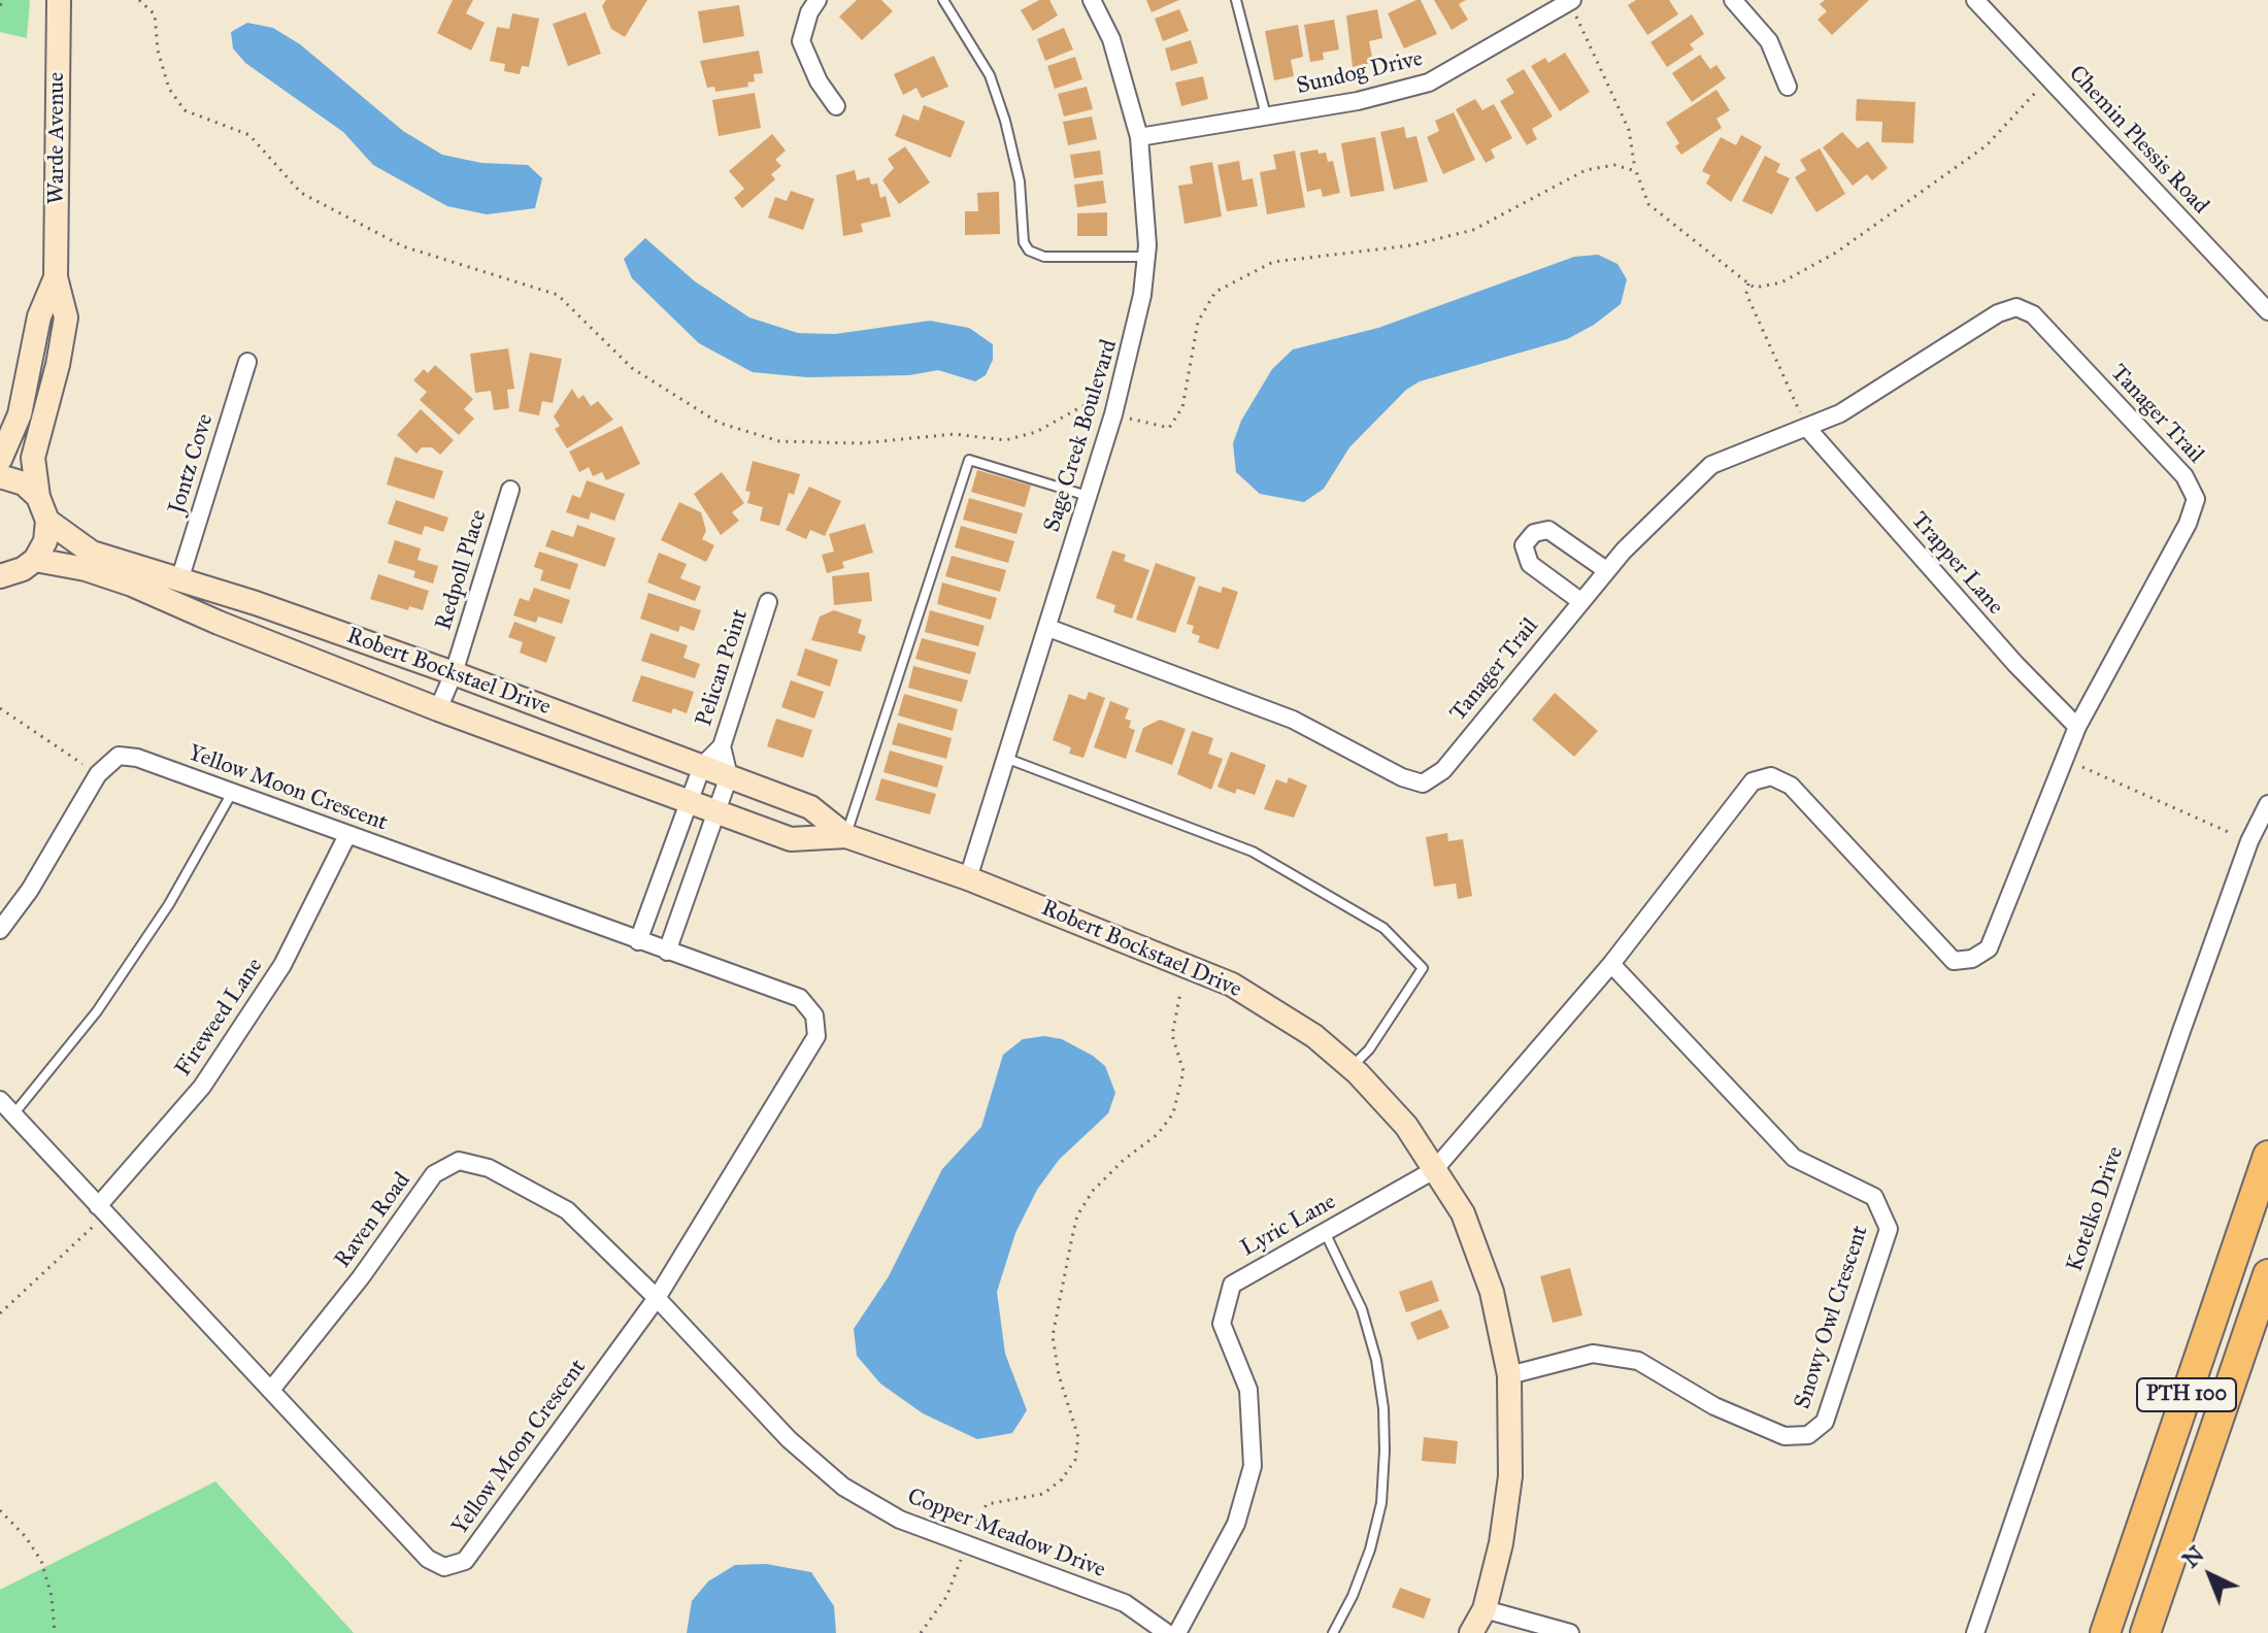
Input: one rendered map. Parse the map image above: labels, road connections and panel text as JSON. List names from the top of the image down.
{
  "streets": {
    "highway": ["PTH 100"],
    "street": [
      "Sundog Drive",
      "Warde Avenue",
      "Chemin Plessis Road",
      "Tanager Trail",
      "Sage Creek Boulevard",
      "Jontz Cove",
      "Trapper Lane",
      "Redpoll Place",
      "Pelican Point",
      "Robert Bockstael Drive",
      "Yellow Moon Crescent",
      "Fireweed Lane",
      "Kotelko Drive",
      "Raven Road",
      "Lyric Lane",
      "Snowy Owl Crescent",
      "Copper Meadow Drive"
    ]
  },
  "crossings": [
    ["Sundog Drive", "Sage Creek Boulevard"],
    ["Warde Avenue", "Robert Bockstael Drive"],
    ["Tanager Trail", "Sage Creek Boulevard"],
    ["Tanager Trail", "Trapper Lane"],
    ["Tanager Trail", "Robert Bockstael Drive"],
    ["Tanager Trail", "Lyric Lane"],
    ["Tanager Trail", "Snowy Owl Crescent"],
    ["Sage Creek Boulevard", "Robert Bockstael Drive"],
    ["Jontz Cove", "Robert Bockstael Drive"],
    ["Redpoll Place", "Robert Bockstael Drive"],
    ["Pelican Point", "Robert Bockstael Drive"],
    ["Robert Bockstael Drive", "Lyric Lane"],
    ["Robert Bockstael Drive", "Snowy Owl Crescent"],
    ["Yellow Moon Crescent", "Fireweed Lane"],
    ["Yellow Moon Crescent", "Raven Road"],
    ["Yellow Moon Crescent", "Copper Meadow Drive"],
    ["Raven Road", "Copper Meadow Drive"]
  ],
  "north": "top left"
}
